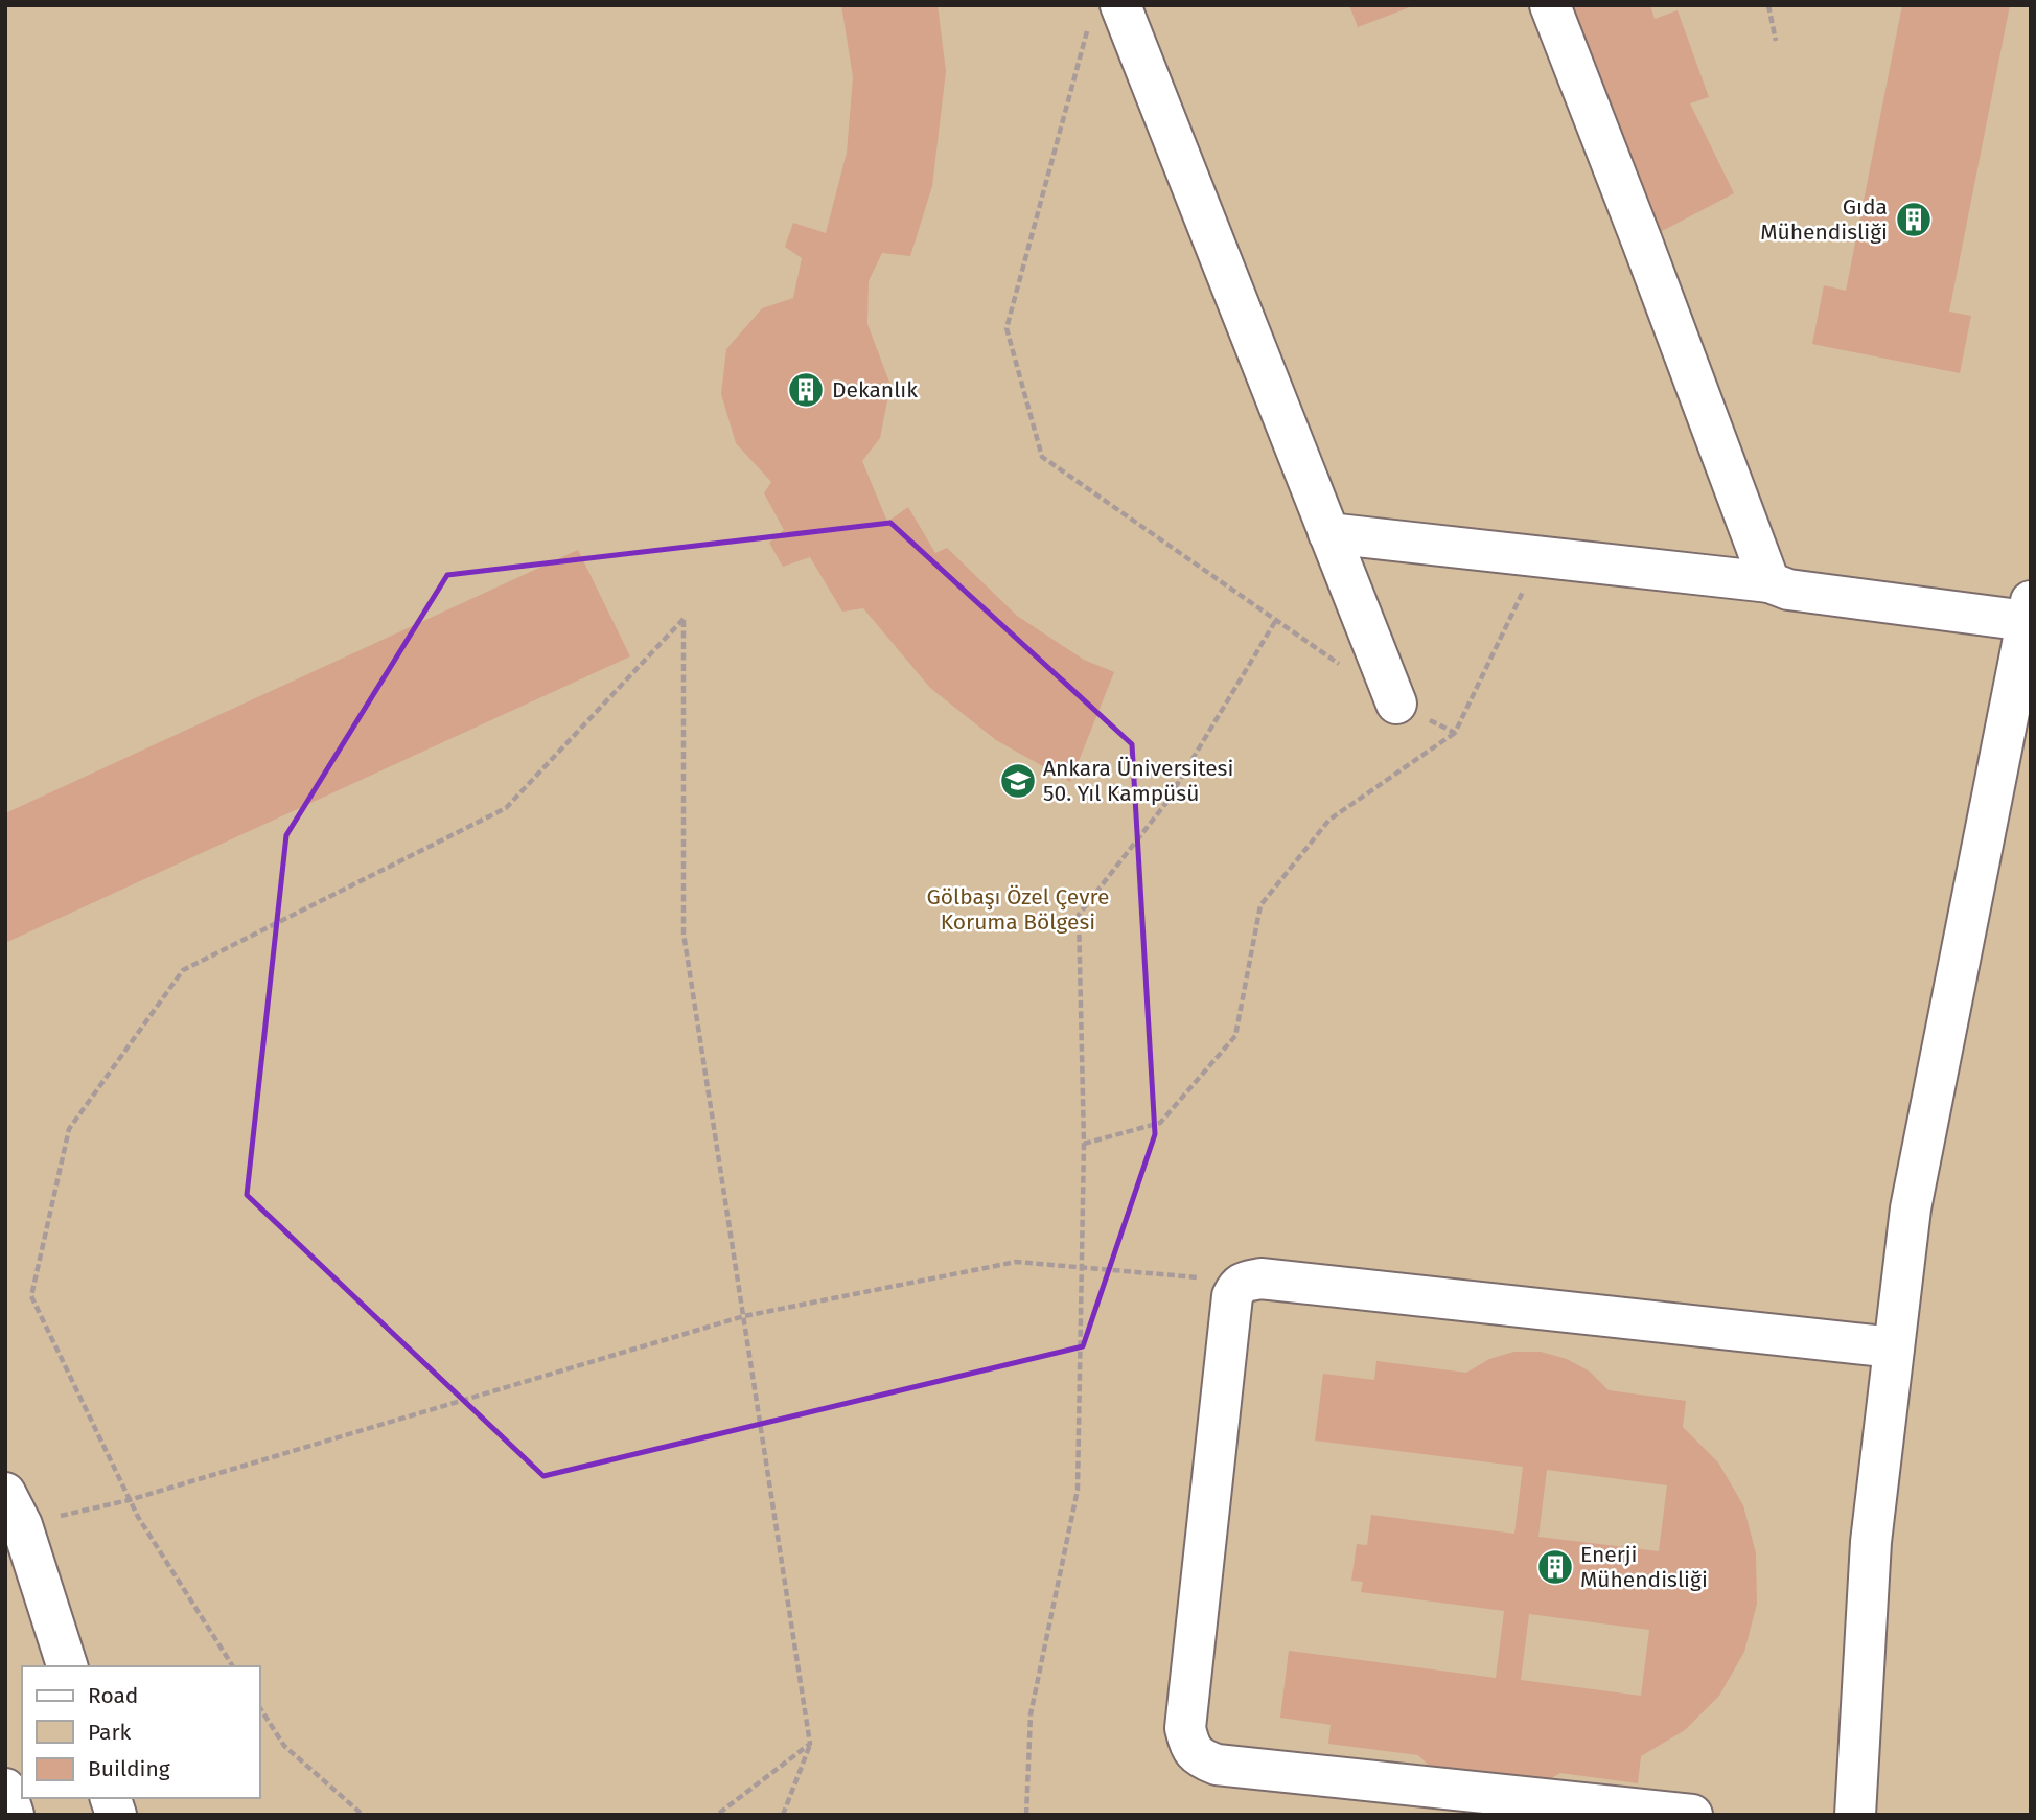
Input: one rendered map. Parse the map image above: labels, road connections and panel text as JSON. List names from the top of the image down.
{
  "parks": ["Gölbaşı Özel Çevre Koruma Bölgesi"],
  "places": {
    "building": ["Gıda Mühendisliği", "Dekanlık", "Enerji Mühendisliği"],
    "school or university": ["Ankara Üniversitesi 50. Yıl Kampüsü"]
  },
  "legend": ["Road", "Park", "Building"]
}
